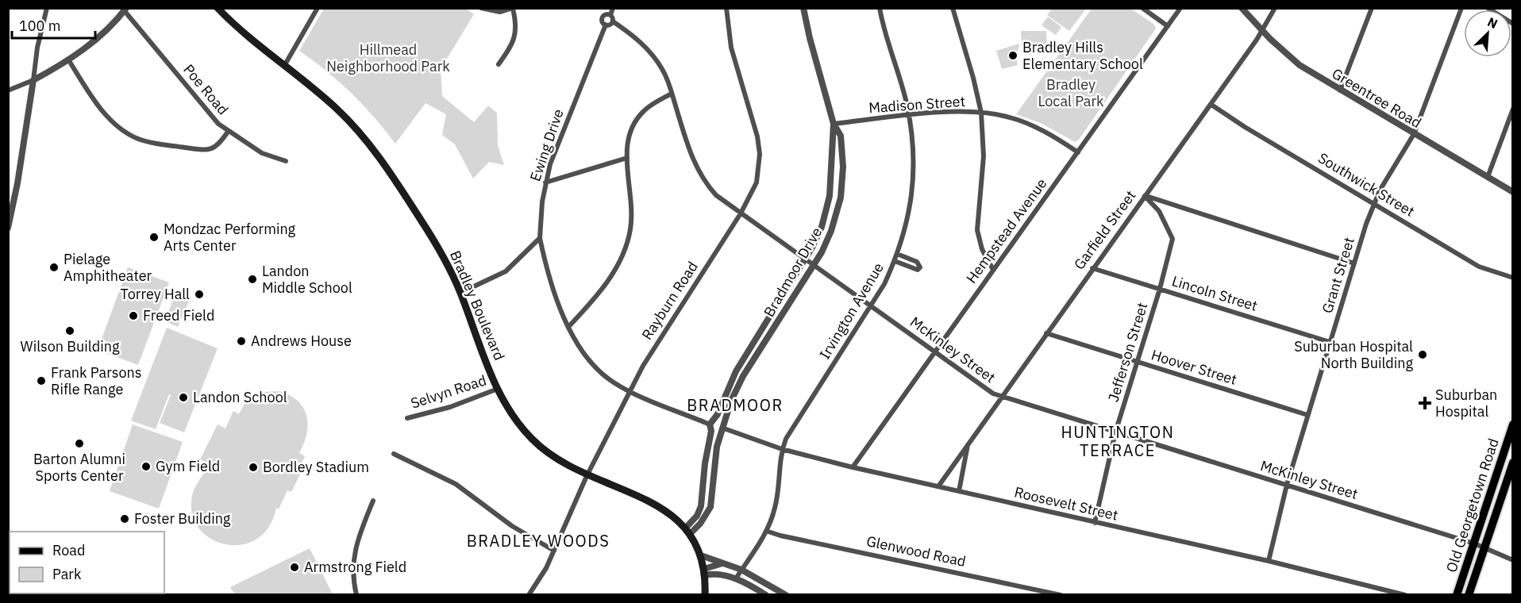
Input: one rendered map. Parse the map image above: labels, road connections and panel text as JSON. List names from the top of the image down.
{
  "streets": {
    "main road": ["Bradley Boulevard", "Old Georgetown Road"],
    "street": [
      "Poe Road",
      "Greentree Road",
      "Madison Street",
      "Ewing Drive",
      "Southwick Street",
      "Garfield Street",
      "Hempstead Avenue",
      "Bradmoor Drive",
      "Grant Street",
      "Lincoln Street",
      "Rayburn Road",
      "Irvington Avenue",
      "McKinley Street",
      "Jefferson Street",
      "Hoover Street",
      "Selvyn Road",
      "Roosevelt Street",
      "Glenwood Road"
    ]
  },
  "crossings": [
    ["Greentree Road", "Garfield Street"],
    ["Greentree Road", "Grant Street"],
    ["Madison Street", "Hempstead Avenue"],
    ["Madison Street", "Bradmoor Drive"],
    ["Madison Street", "Irvington Avenue"],
    ["Southwick Street", "Garfield Street"],
    ["Southwick Street", "Grant Street"],
    ["Garfield Street", "Lincoln Street"],
    ["Garfield Street", "McKinley Street"],
    ["Garfield Street", "Jefferson Street"],
    ["Garfield Street", "Hoover Street"],
    ["Garfield Street", "Roosevelt Street"],
    ["Hempstead Avenue", "McKinley Street"],
    ["Hempstead Avenue", "Roosevelt Street"],
    ["Bradmoor Drive", "Bradley Boulevard"],
    ["Bradmoor Drive", "McKinley Street"],
    ["Bradmoor Drive", "Roosevelt Street"],
    ["Grant Street", "Lincoln Street"],
    ["Grant Street", "McKinley Street"],
    ["Grant Street", "Hoover Street"],
    ["Grant Street", "Roosevelt Street"],
    ["Lincoln Street", "Jefferson Street"],
    ["Rayburn Road", "Bradley Boulevard"],
    ["Rayburn Road", "McKinley Street"],
    ["Bradley Boulevard", "Selvyn Road"],
    ["Irvington Avenue", "McKinley Street"],
    ["Irvington Avenue", "Roosevelt Street"],
    ["Irvington Avenue", "Glenwood Road"],
    ["McKinley Street", "Jefferson Street"],
    ["McKinley Street", "Old Georgetown Road"],
    ["Jefferson Street", "Hoover Street"],
    ["Jefferson Street", "Roosevelt Street"]
  ],
  "districts": ["BRADMOOR", "HUNTINGTON TERRACE", "BRADLEY WOODS"],
  "parks": ["Hillmead Neighborhood Park", "Bradley Local Park"],
  "places": {
    "other": [
      "Bradley Hills Elementary School",
      "Mondzac Performing Arts Center",
      "Pielage Amphitheater",
      "Landon Middle School",
      "Torrey Hall",
      "Freed Field",
      "Wilson Building",
      "Andrews House",
      "Suburban Hospital North Building",
      "Frank Parsons Rifle Range",
      "Landon School",
      "Barton Alumni Sports Center",
      "Gym Field",
      "Bordley Stadium",
      "Foster Building",
      "Armstrong Field"
    ],
    "health": ["Suburban Hospital"]
  },
  "legend": ["Road", "Park"],
  "scale_bar": "100 m",
  "north": "top right"
}
